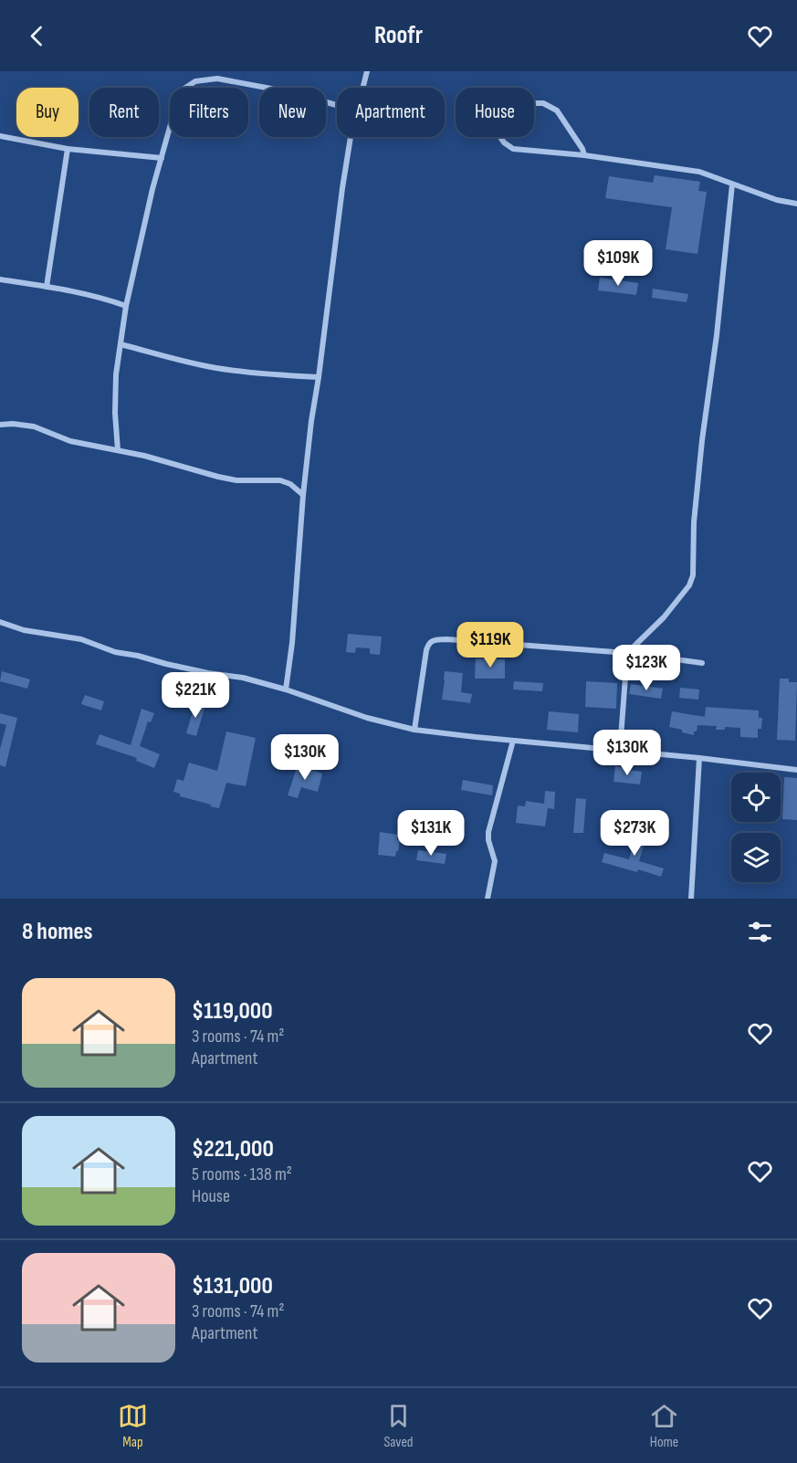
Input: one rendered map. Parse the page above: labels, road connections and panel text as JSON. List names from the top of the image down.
{
  "page": {
    "header": "Roofr",
    "chip": [
      "Buy",
      "Rent",
      "Filters",
      "New",
      "Apartment",
      "House"
    ],
    "price": [
      "$109K",
      "$119K",
      "$123K",
      "$221K",
      "$130K",
      "$130K",
      "$131K",
      "$273K"
    ],
    "heading": "8 homes",
    "list": [
      {
        "name": "$119,000",
        "note": "3 rooms · 74 m² · Apartment"
      },
      {
        "name": "$221,000",
        "note": "5 rooms · 138 m² · House"
      },
      {
        "name": "$131,000",
        "note": "3 rooms · 74 m² · Apartment"
      }
    ],
    "tabs": ["Map", "Saved", "Home"]
  }
}
